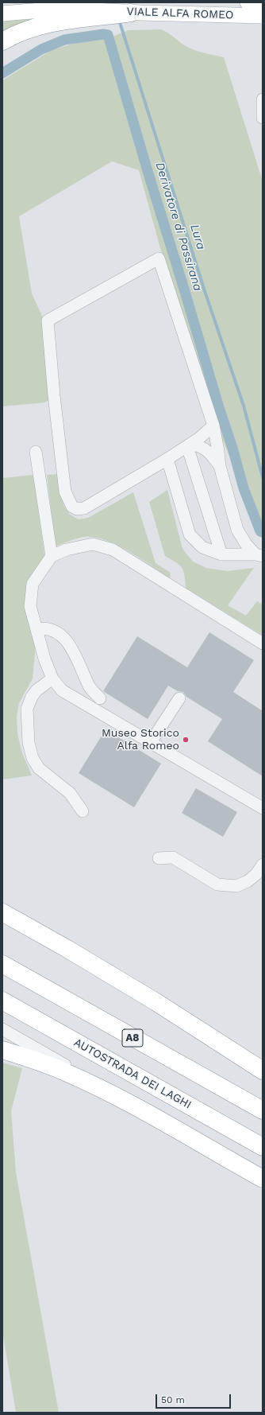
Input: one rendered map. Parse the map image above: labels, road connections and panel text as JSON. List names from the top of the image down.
{
  "streets": {
    "highway": ["A8", "AUTOSTRADA DEI LAGHI"],
    "main road": ["VIALE ALFA ROMEO"]
  },
  "water": ["Derivatore di Passirana", "Lura"],
  "places": ["Museo Storico Alfa Romeo"],
  "scale_bar": "50 m"
}
